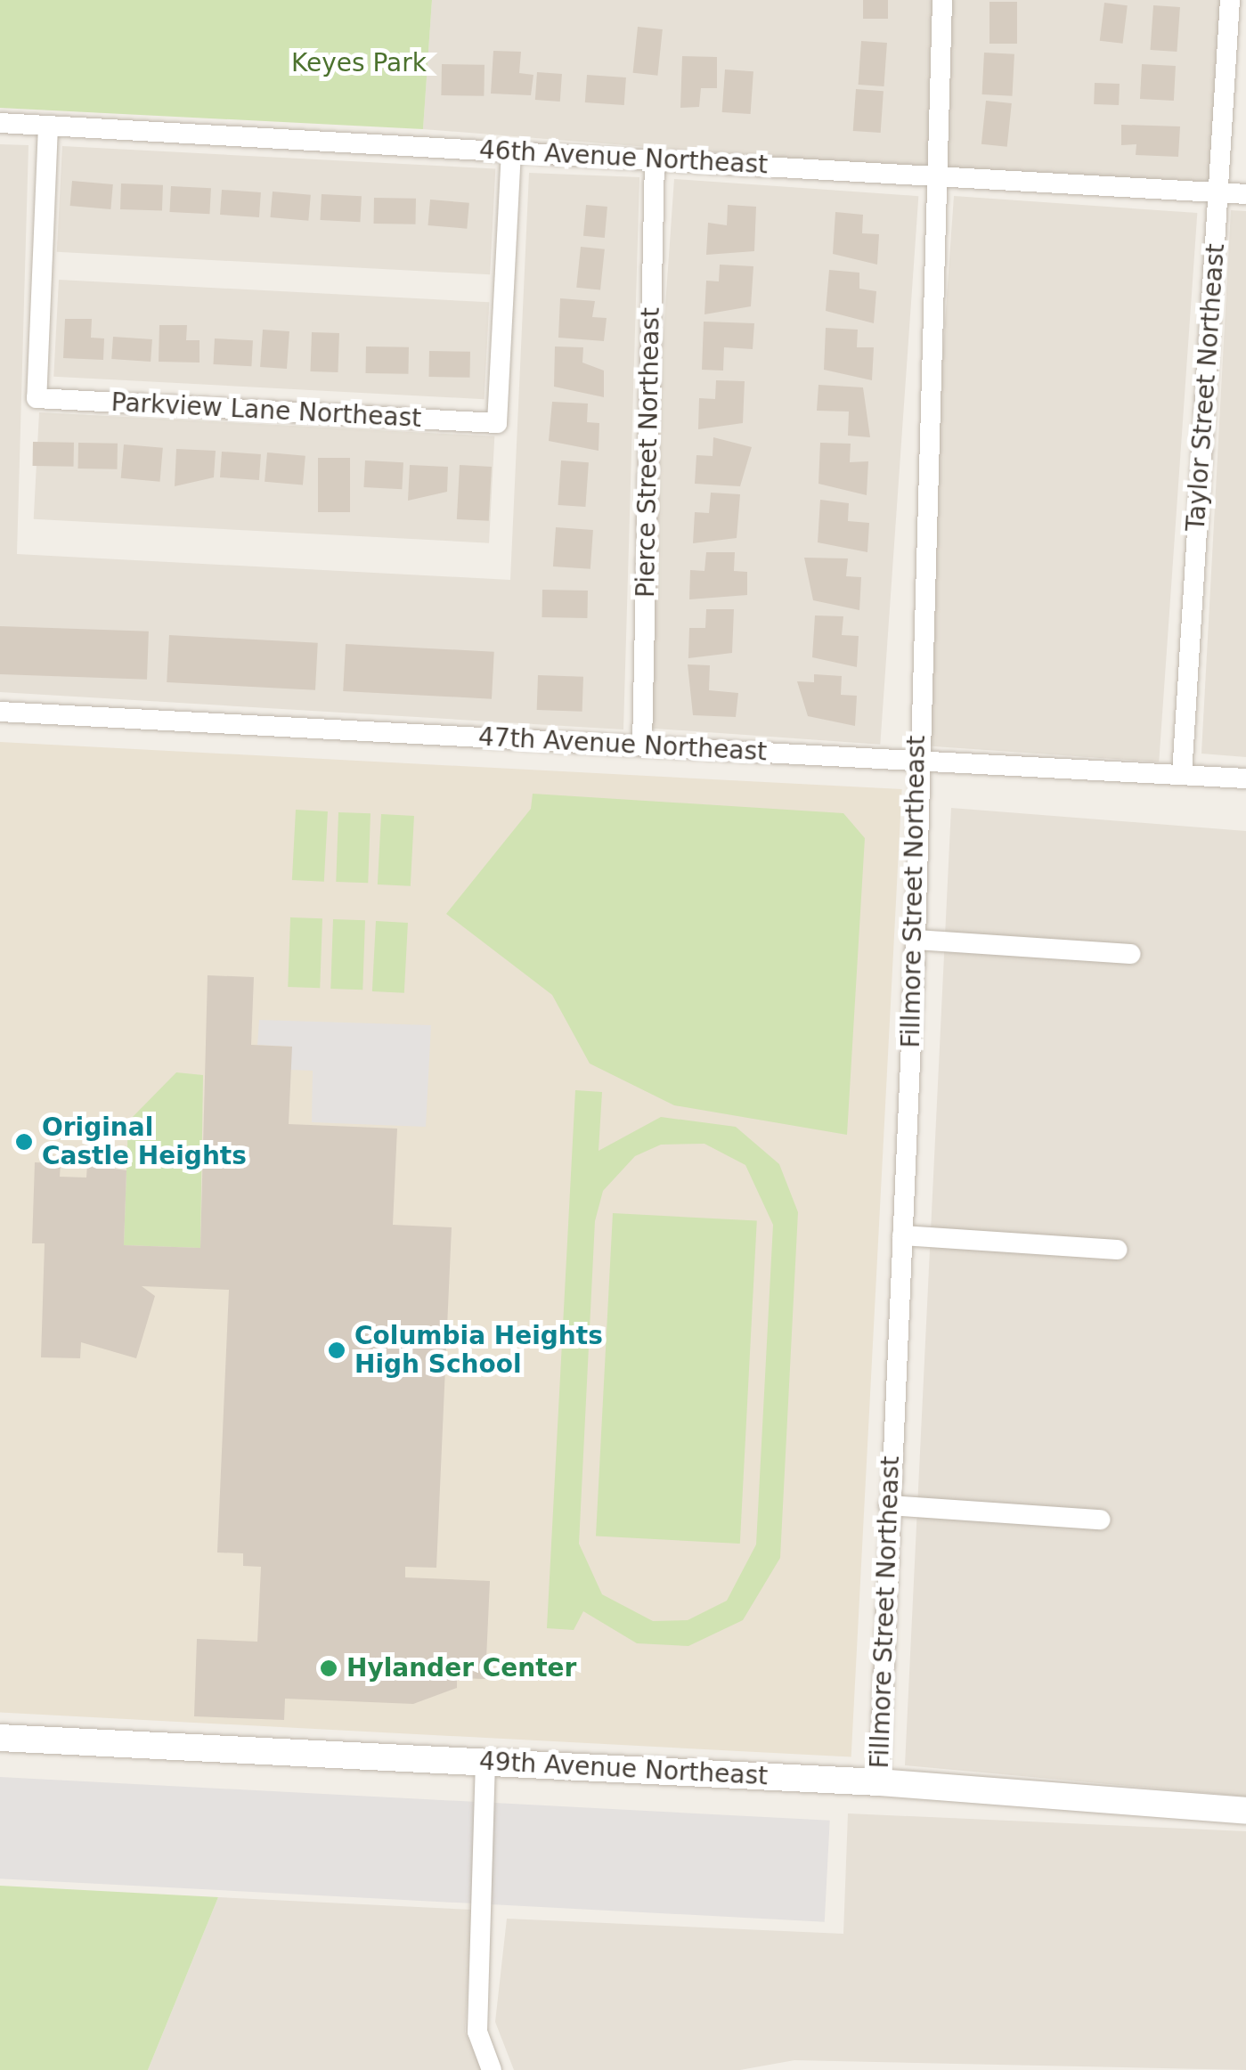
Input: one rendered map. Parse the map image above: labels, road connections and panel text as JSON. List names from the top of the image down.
{
  "streets": {
    "street": [
      "46th Avenue Northeast",
      "Taylor Street Northeast",
      "Parkview Lane Northeast",
      "Pierce Street Northeast",
      "47th Avenue Northeast",
      "Fillmore Street Northeast",
      "49th Avenue Northeast"
    ]
  },
  "crossings": [
    ["46th Avenue Northeast", "Taylor Street Northeast"],
    ["46th Avenue Northeast", "Parkview Lane Northeast"],
    ["46th Avenue Northeast", "Pierce Street Northeast"],
    ["46th Avenue Northeast", "Fillmore Street Northeast"],
    ["Taylor Street Northeast", "47th Avenue Northeast"],
    ["Pierce Street Northeast", "47th Avenue Northeast"],
    ["47th Avenue Northeast", "Fillmore Street Northeast"],
    ["Fillmore Street Northeast", "49th Avenue Northeast"]
  ],
  "parks": ["Keyes Park"],
  "places": ["Original Castle Heights", "Columbia Heights High School", "Hylander Center"]
}
